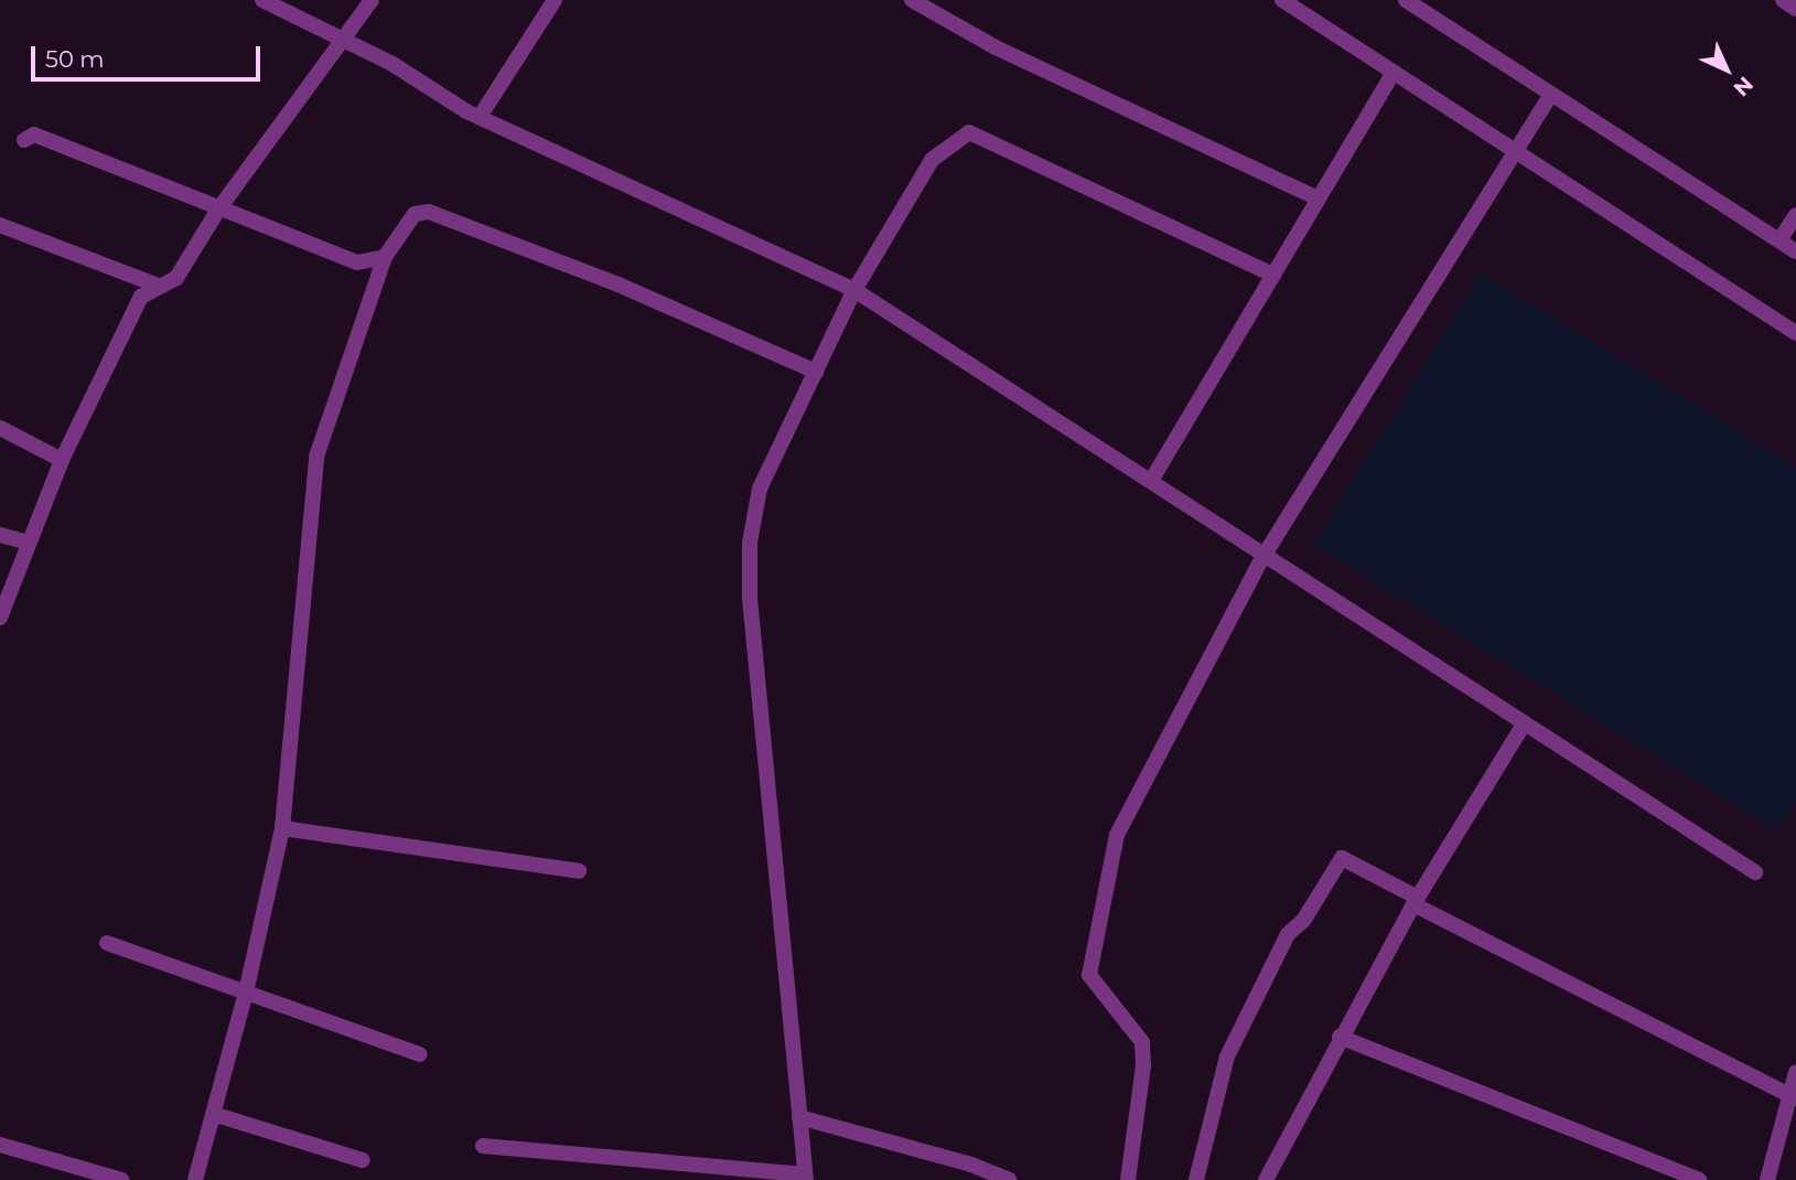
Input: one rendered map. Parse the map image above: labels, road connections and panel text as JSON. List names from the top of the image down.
{
  "scale_bar": "50 m",
  "north": "bottom right"
}
